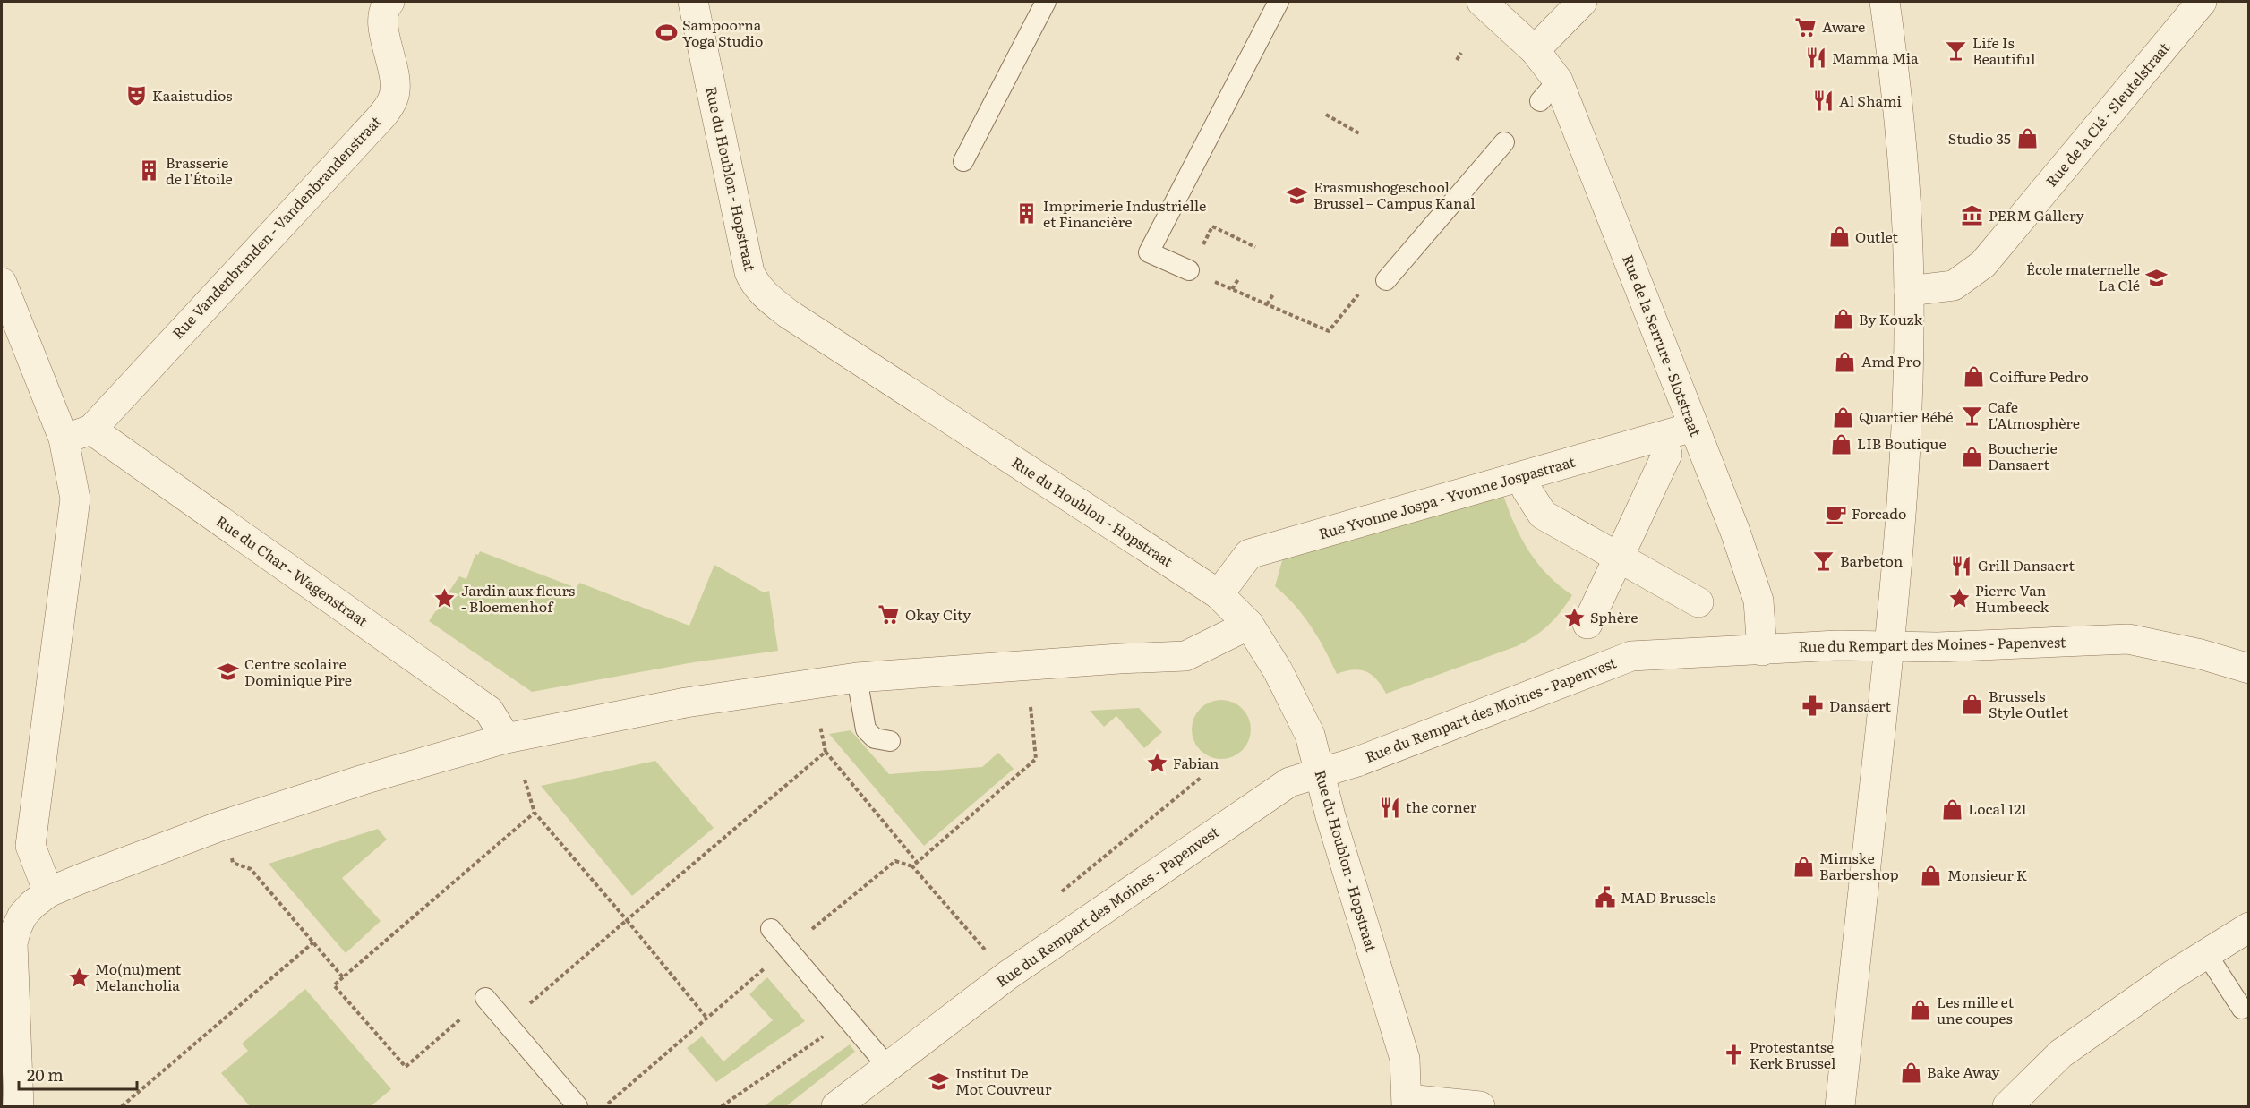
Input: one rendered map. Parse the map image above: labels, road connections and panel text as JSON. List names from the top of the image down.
{
  "streets": {
    "street": [
      "Rue de la Clé - Sleutelstraat",
      "Rue du Houblon - Hopstraat",
      "Rue Vandenbranden - Vandenbrandenstraat",
      "Rue de la Serrure - Slotstraat",
      "Rue Yvonne Jospa - Yvonne Jospastraat",
      "Rue du Char - Wagenstraat",
      "Rue du Rempart des Moines - Papenvest"
    ]
  },
  "crossings": [
    ["Rue du Houblon - Hopstraat", "Rue Yvonne Jospa - Yvonne Jospastraat"],
    ["Rue du Houblon - Hopstraat", "Rue du Rempart des Moines - Papenvest"],
    ["Rue Vandenbranden - Vandenbrandenstraat", "Rue du Char - Wagenstraat"],
    ["Rue de la Serrure - Slotstraat", "Rue Yvonne Jospa - Yvonne Jospastraat"],
    ["Rue de la Serrure - Slotstraat", "Rue du Rempart des Moines - Papenvest"]
  ],
  "places": {
    "supermarket": ["Aware", "Okay City"],
    "sports": ["Sampoorna Yoga Studio"],
    "bar": ["Life Is Beautiful", "Cafe L'Atmosphère", "Barbeton"],
    "restaurant": [
      "Mamma Mia",
      "Al Shami",
      "Grill Dansaert",
      "the corner"
    ],
    "theatre": ["Kaaistudios"],
    "shop": [
      "Studio 35",
      "Outlet",
      "By Kouzk",
      "Amd Pro",
      "Coiffure Pedro",
      "Quartier Bébé",
      "LIB Boutique",
      "Boucherie Dansaert",
      "Brussels Style Outlet",
      "Local 121",
      "Mimske Barbershop",
      "Monsieur K",
      "Les mille et une coupes",
      "Bake Away"
    ],
    "building": ["Brasserie de l'Étoile", "Imprimerie Industrielle et Financière"],
    "school or university": [
      "Erasmushogeschool Brussel – Campus Kanal",
      "École maternelle La Clé",
      "Centre scolaire Dominique Pire",
      "Institut De Mot Couvreur"
    ],
    "museum": ["PERM Gallery"],
    "cafe": ["Forcado"],
    "place": [
      "Jardin aux fleurs - Bloemenhof",
      "Pierre Van Humbeeck",
      "Sphère",
      "Fabian",
      "Mo(nu)ment Melancholia"
    ],
    "pharmacy": ["Dansaert"],
    "public building": ["MAD Brussels"],
    "church": ["Protestantse Kerk Brussel"]
  },
  "scale_bar": "20 m"
}
